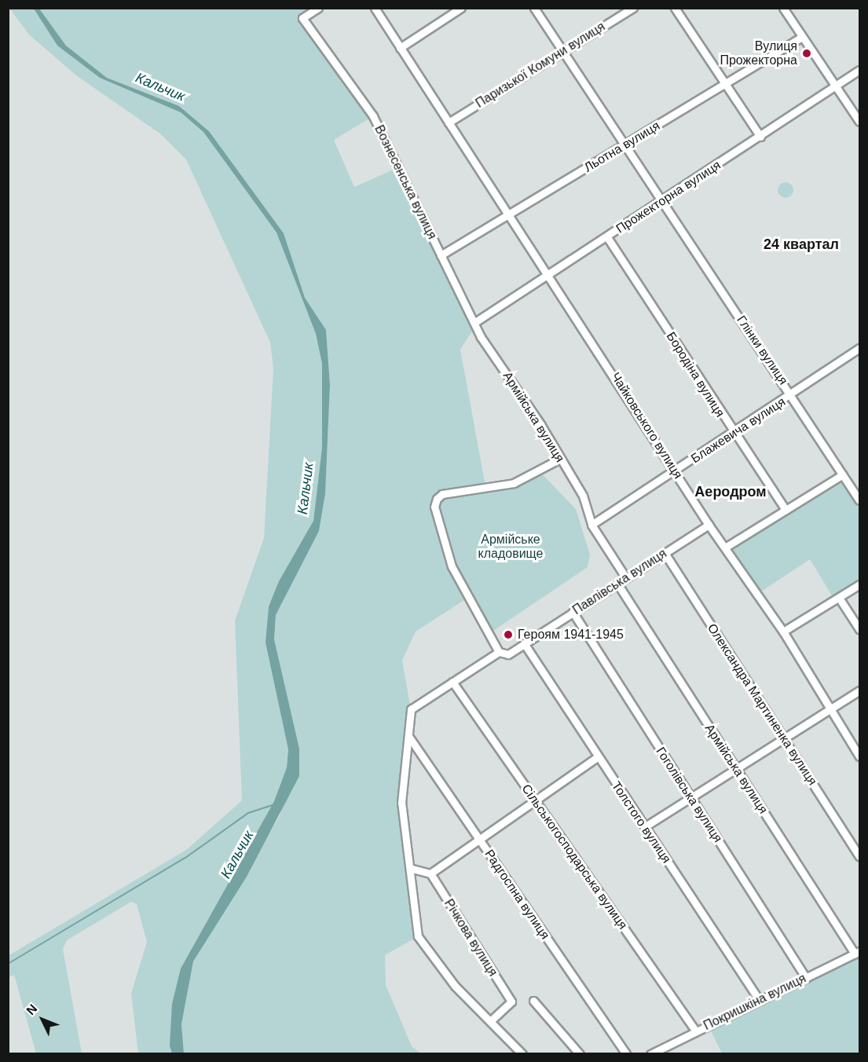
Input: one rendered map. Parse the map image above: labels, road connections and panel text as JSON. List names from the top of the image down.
{
  "streets": {
    "street": [
      "Паризької Комуни вулиця",
      "Льотна вулиця",
      "Вознесенська вулиця",
      "Прожекторна вулиця",
      "Глінки вулиця",
      "Бородіна вулиця",
      "Армійська вулиця",
      "Чайковського вулиця",
      "Блажевича вулиця",
      "Павлівська вулиця",
      "Олександра Мартиненка вулиця",
      "Гоголівська вулиця",
      "Толстого вулиця",
      "Сільськогосподарська вулиця",
      "Радгоспна вулиця",
      "Річкова вулиця",
      "Покришкіна вулиця"
    ]
  },
  "crossings": [
    ["Паризької Комуни вулиця", "Глінки вулиця"],
    ["Льотна вулиця", "Вознесенська вулиця"],
    ["Льотна вулиця", "Глінки вулиця"],
    ["Льотна вулиця", "Армійська вулиця"],
    ["Льотна вулиця", "Чайковського вулиця"],
    ["Вознесенська вулиця", "Армійська вулиця"],
    ["Прожекторна вулиця", "Глінки вулиця"],
    ["Прожекторна вулиця", "Бородіна вулиця"],
    ["Прожекторна вулиця", "Армійська вулиця"],
    ["Прожекторна вулиця", "Чайковського вулиця"],
    ["Глінки вулиця", "Блажевича вулиця"],
    ["Бородіна вулиця", "Блажевича вулиця"],
    ["Армійська вулиця", "Блажевича вулиця"],
    ["Армійська вулиця", "Павлівська вулиця"],
    ["Армійська вулиця", "Покришкіна вулиця"],
    ["Чайковського вулиця", "Блажевича вулиця"],
    ["Чайковського вулиця", "Павлівська вулиця"],
    ["Павлівська вулиця", "Олександра Мартиненка вулиця"],
    ["Павлівська вулиця", "Гоголівська вулиця"],
    ["Павлівська вулиця", "Толстого вулиця"],
    ["Павлівська вулиця", "Сільськогосподарська вулиця"],
    ["Павлівська вулиця", "Радгоспна вулиця"],
    ["Гоголівська вулиця", "Покришкіна вулиця"],
    ["Толстого вулиця", "Покришкіна вулиця"],
    ["Сільськогосподарська вулиця", "Покришкіна вулиця"]
  ],
  "districts": ["24 квартал", "Аеродром"],
  "water": ["Кальчик"],
  "parks": ["Армійське кладовище"],
  "places": ["Вулиця Прожекторна", "Героям 1941-1945"],
  "north": "top left"
}
